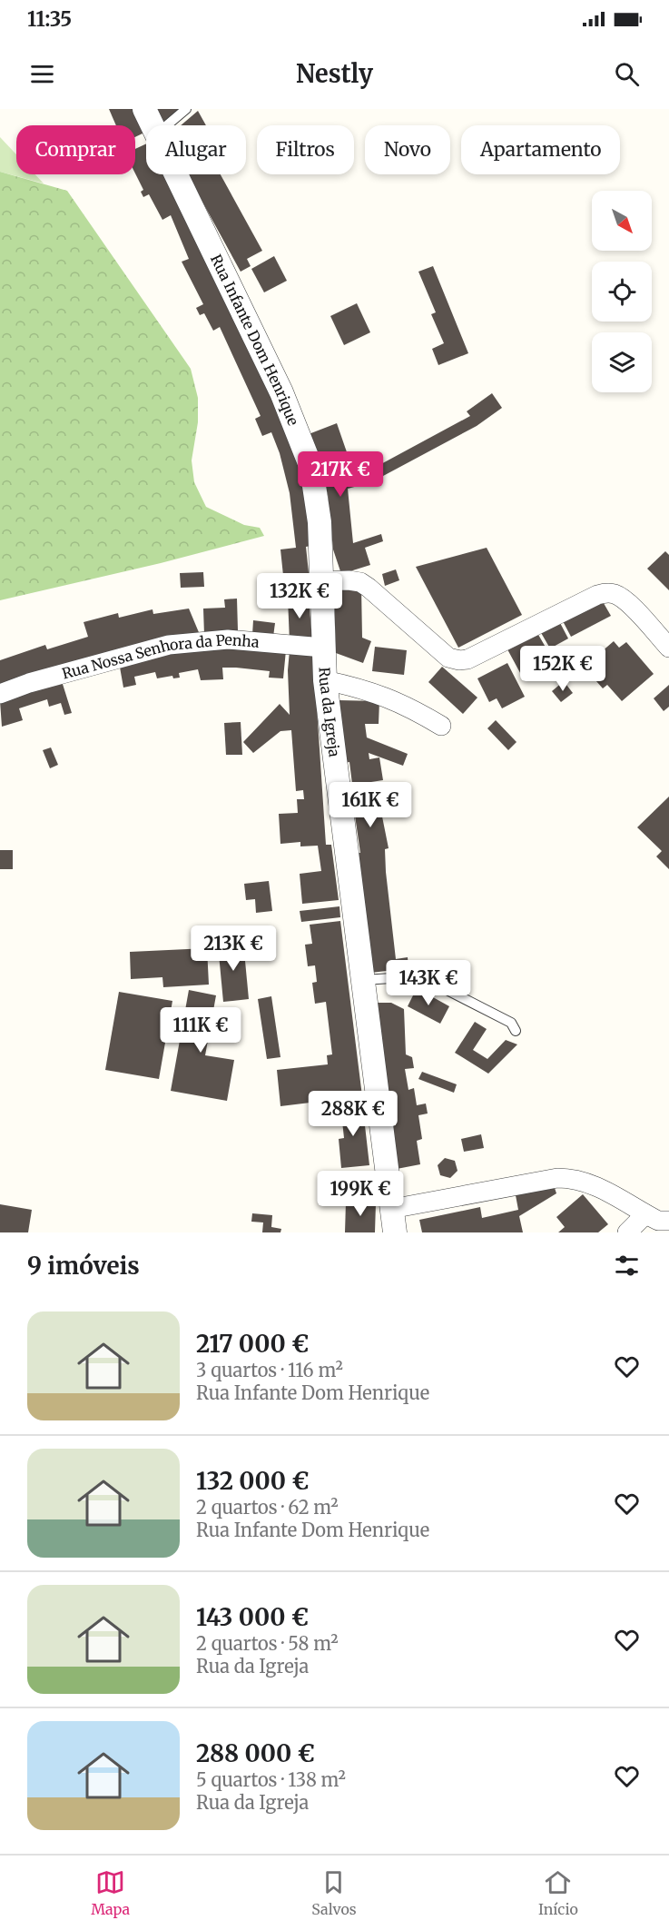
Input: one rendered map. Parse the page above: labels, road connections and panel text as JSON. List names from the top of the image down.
{
  "streets": {
    "street": ["Rua Infante Dom Henrique", "Rua Nossa Senhora da Penha", "Rua da Igreja"]
  },
  "crossings": [
    ["Rua Infante Dom Henrique", "Rua Nossa Senhora da Penha"],
    ["Rua Infante Dom Henrique", "Rua da Igreja"],
    ["Rua Nossa Senhora da Penha", "Rua da Igreja"]
  ],
  "north": "bottom right",
  "page": {
    "status": "11:35",
    "header": "Nestly",
    "chip": [
      "Comprar",
      "Alugar",
      "Filtros",
      "Novo",
      "Apartamento"
    ],
    "price": [
      "217K €",
      "132K €",
      "152K €",
      "161K €",
      "213K €",
      "143K €",
      "111K €",
      "288K €",
      "199K €"
    ],
    "heading": "9 imóveis",
    "list": [
      {
        "name": "217 000 €",
        "note": "3 quartos · 116 m² · Rua Infante Dom Henrique"
      },
      {
        "name": "132 000 €",
        "note": "2 quartos · 62 m² · Rua Infante Dom Henrique"
      },
      {
        "name": "143 000 €",
        "note": "2 quartos · 58 m² · Rua da Igreja"
      },
      {
        "name": "288 000 €",
        "note": "5 quartos · 138 m² · Rua da Igreja"
      }
    ],
    "tabs": ["Mapa", "Salvos", "Início"]
  }
}
